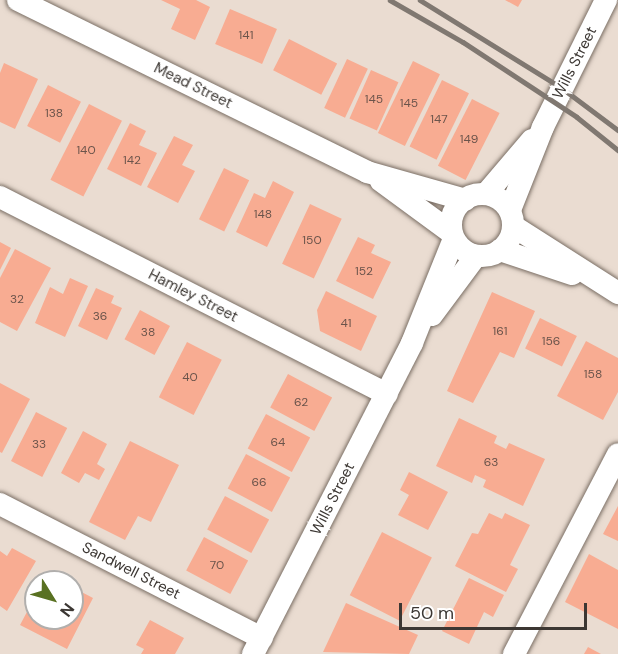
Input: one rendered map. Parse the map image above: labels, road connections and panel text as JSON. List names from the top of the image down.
{
  "streets": {
    "street": [
      "Wills Street",
      "Mead Street",
      "Hamley Street",
      "Sandwell Street"
    ]
  },
  "crossings": [
    ["Wills Street", "Mead Street"],
    ["Wills Street", "Hamley Street"],
    ["Wills Street", "Sandwell Street"]
  ],
  "house_numbers": [
    "141",
    "145",
    "145",
    "138",
    "147",
    "149",
    "140",
    "142",
    "148",
    "150",
    "152",
    "32",
    "36",
    "41",
    "161",
    "38",
    "156",
    "158",
    "40",
    "62",
    "64",
    "33",
    "63",
    "66",
    "70"
  ],
  "scale_bar": "50 m",
  "north": "bottom right"
}
